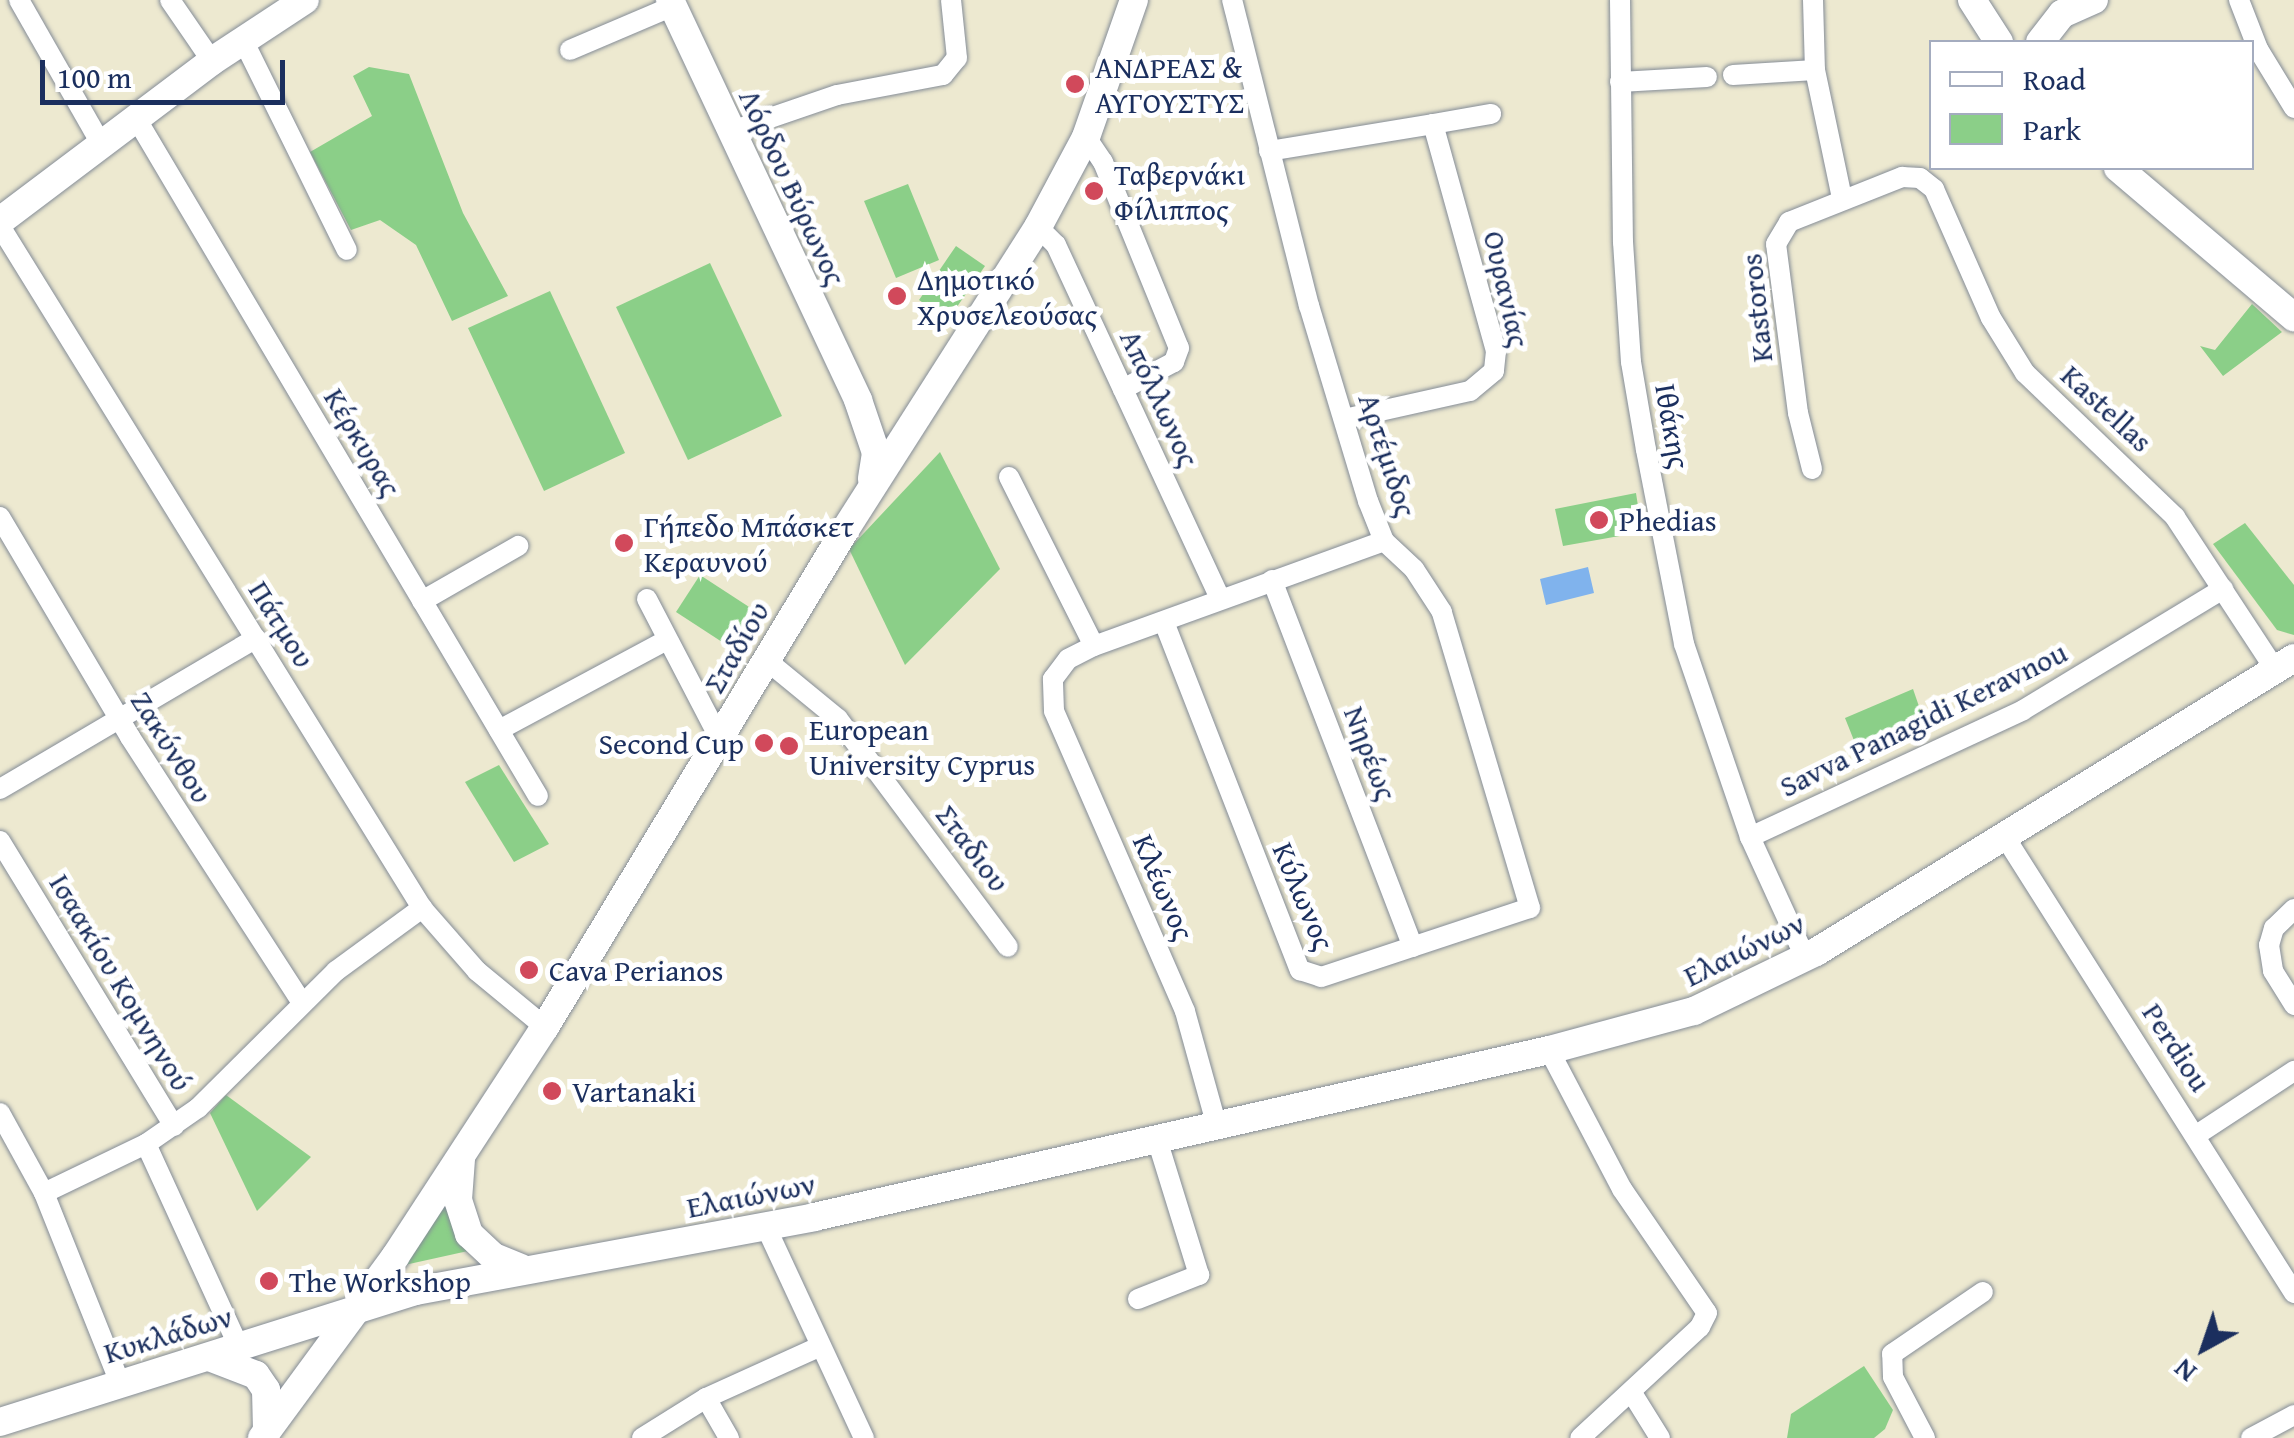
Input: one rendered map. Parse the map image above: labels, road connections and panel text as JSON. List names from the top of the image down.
{
  "streets": {
    "main road": [
      "Λόρδου Βύρωνος",
      "Σταδίου",
      "Ελαιώνων",
      "Κυκλάδων"
    ],
    "street": [
      "Ουρανίας",
      "Kastoros",
      "Απόλλωνος",
      "Kastellas",
      "Ιθάκης",
      "Κέρκυρας",
      "Αρτέμιδος",
      "Πάτμου",
      "Savva Panagidi Keravnou",
      "Ζακύνθου",
      "Νηρέως",
      "Σταδιου",
      "Κλέωνος",
      "Κύλωνος",
      "Ισαακίου Κομνηνού",
      "Perdiou"
    ]
  },
  "crossings": [
    ["Λόρδου Βύρωνος", "Σταδίου"],
    ["Ουρανίας", "Αρτέμιδος"],
    ["Kastoros", "Kastellas"],
    ["Απόλλωνος", "Σταδίου"],
    ["Kastellas", "Savva Panagidi Keravnou"],
    ["Kastellas", "Ελαιώνων"],
    ["Ιθάκης", "Savva Panagidi Keravnou"],
    ["Ιθάκης", "Ελαιώνων"],
    ["Αρτέμιδος", "Κύλωνος"],
    ["Πάτμου", "Σταδίου"],
    ["Σταδίου", "Σταδιου"],
    ["Σταδίου", "Ελαιώνων"],
    ["Σταδίου", "Κυκλάδων"],
    ["Νηρέως", "Κύλωνος"],
    ["Κλέωνος", "Ελαιώνων"],
    ["Ελαιώνων", "Perdiou"],
    ["Ελαιώνων", "Κυκλάδων"]
  ],
  "places": [
    "ΑΝΔΡΕΑΣ & ΑΥΓΟΥΣΤΥΣ",
    "Ταβερνάκι Φίλιππος",
    "Δημοτικό Χρυσελεούσας",
    "Phedias",
    "Γήπεδο Μπάσκετ Κεραυνού",
    "Second Cup",
    "European University Cyprus",
    "Cava Perianos",
    "Vartanaki",
    "The Workshop"
  ],
  "legend": ["Road", "Park"],
  "scale_bar": "100 m",
  "north": "bottom left"
}
